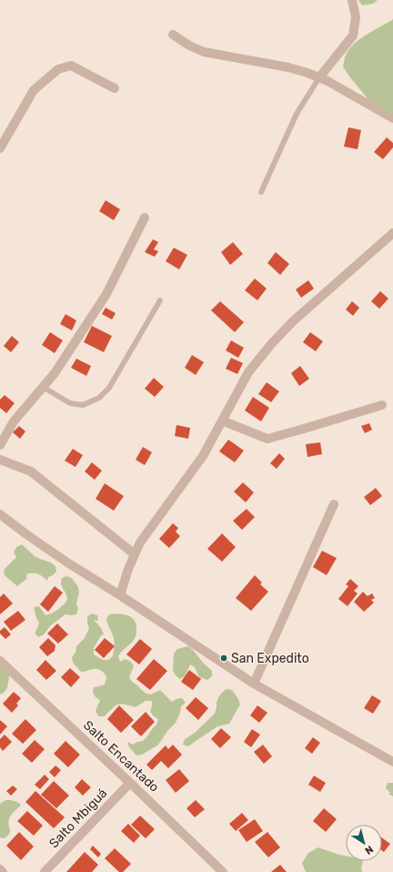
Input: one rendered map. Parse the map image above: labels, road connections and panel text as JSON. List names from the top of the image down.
{
  "streets": {
    "street": ["Salto Encantado", "Salto Mbiguá"]
  },
  "crossings": [
    ["Salto Encantado", "Salto Mbiguá"]
  ],
  "places": ["San Expedito"],
  "north": "bottom right"
}
